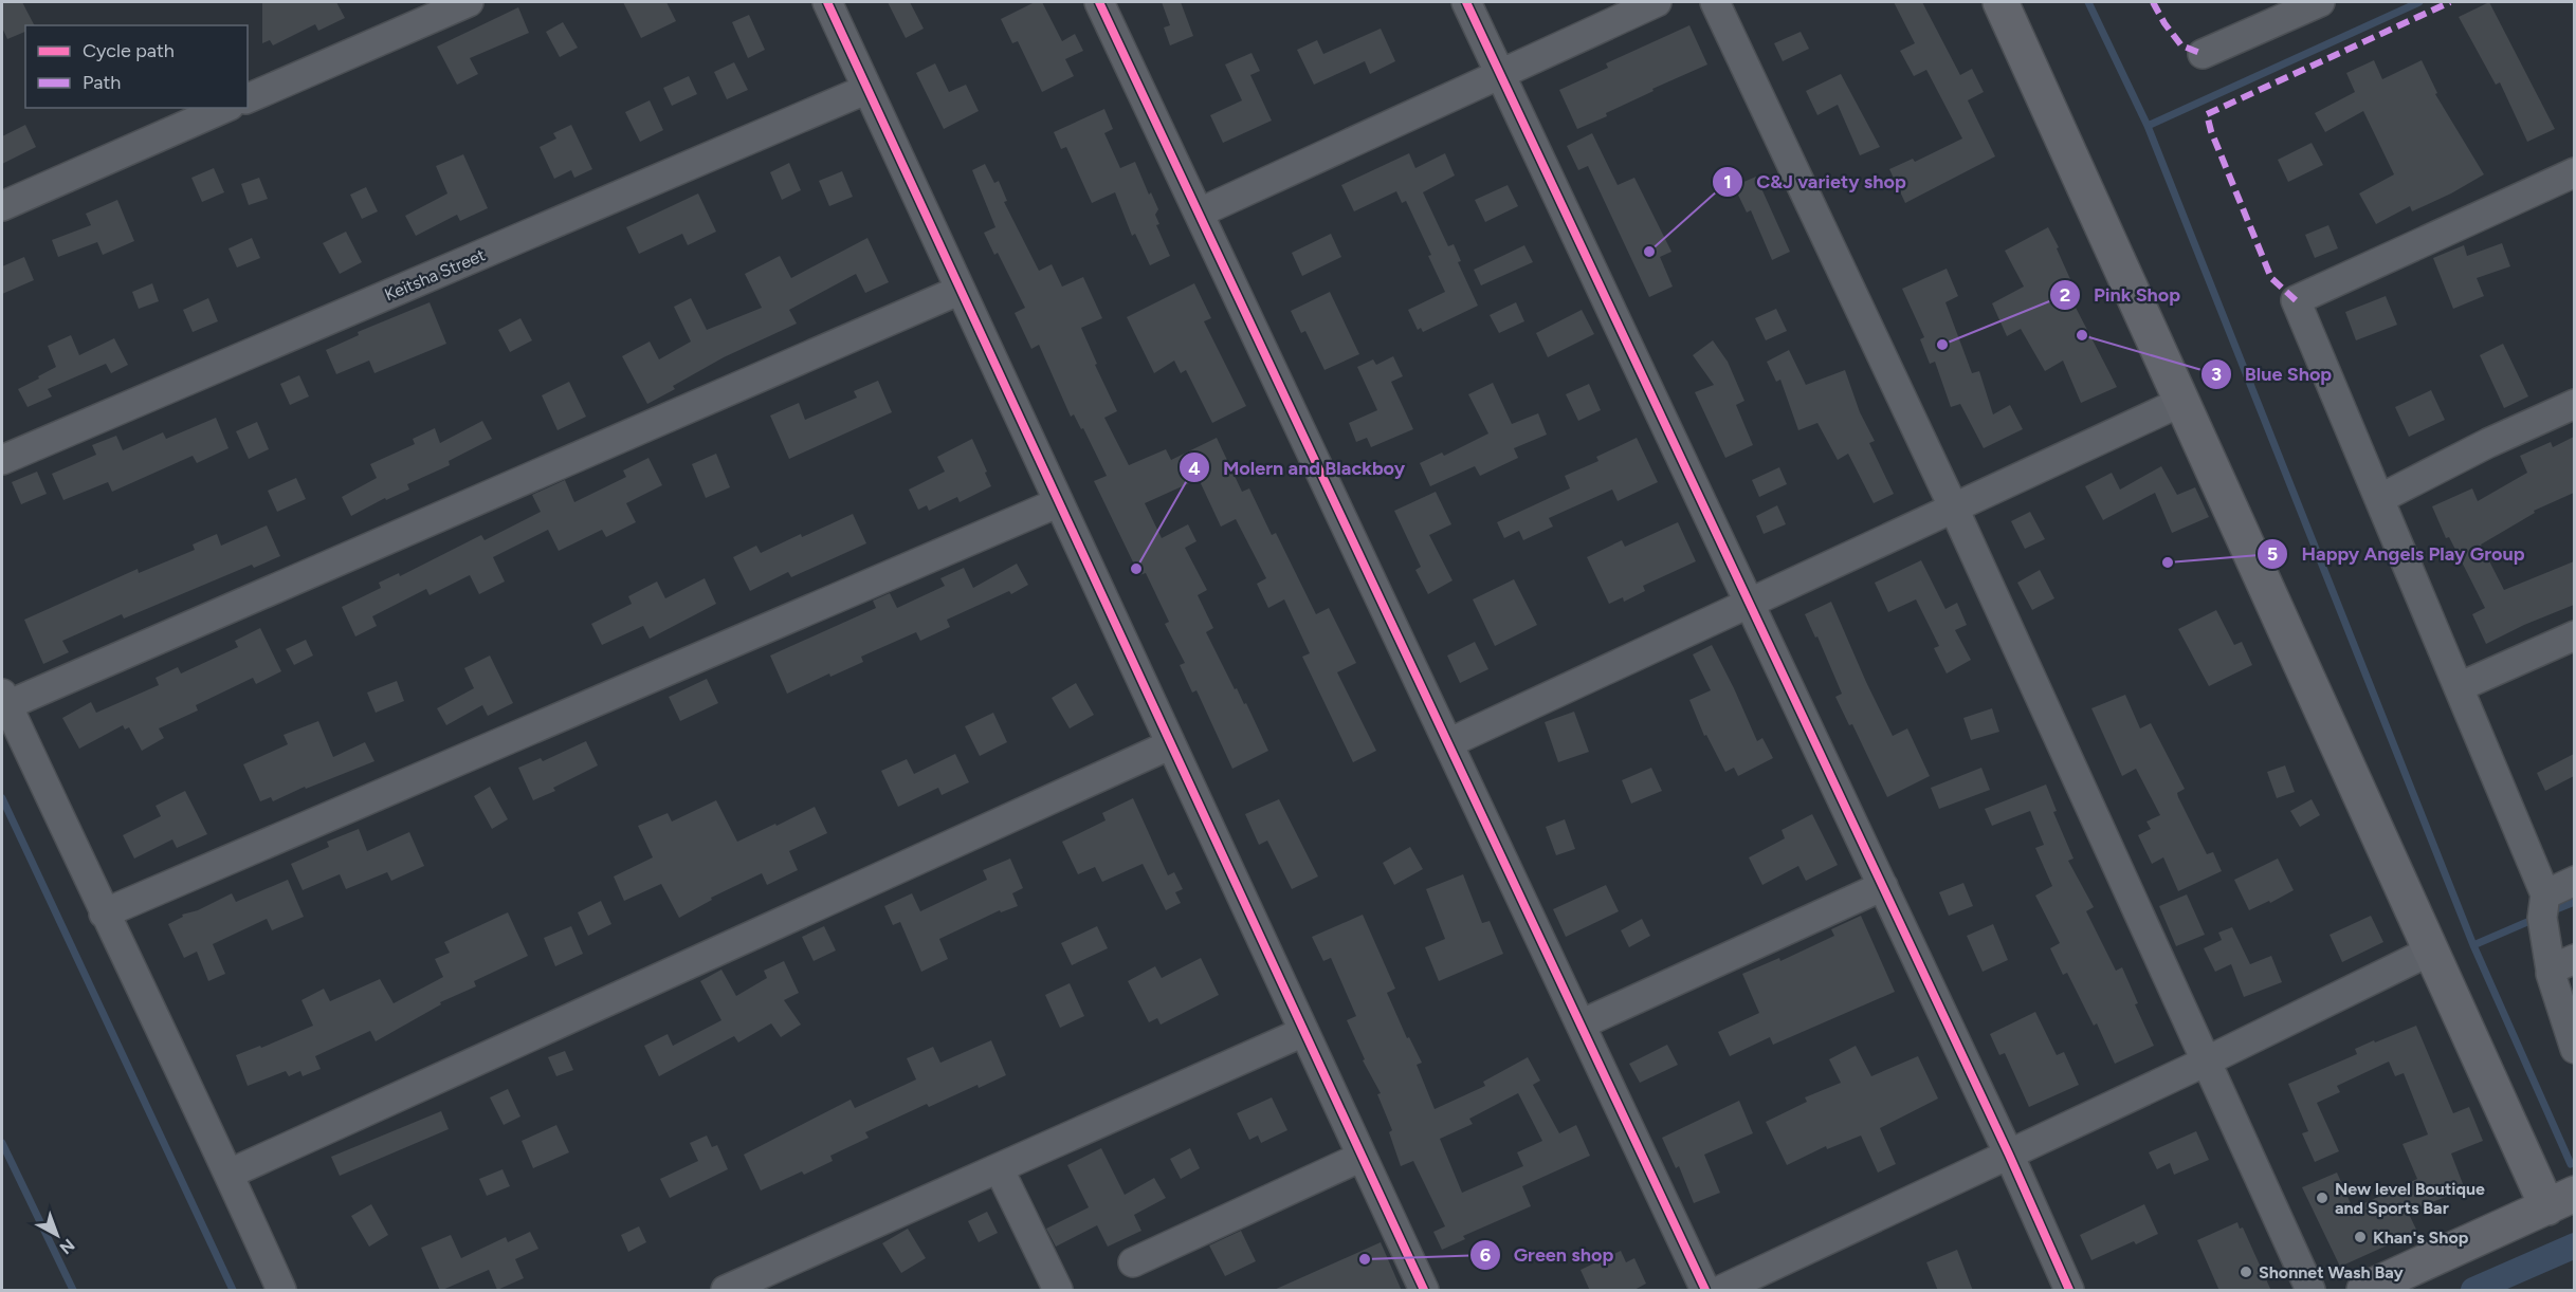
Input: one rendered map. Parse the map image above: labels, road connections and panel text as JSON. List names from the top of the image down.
{
  "streets": {
    "street": ["Keitsha Street"]
  },
  "places": [
    "C&J variety shop",
    "Blue Shop",
    "Pink Shop",
    "Happy Angels Play Group",
    "Molern and Blackboy",
    "New level Boutique and Sports Bar",
    "Khan's Shop",
    "Green shop",
    "Shonnet Wash Bay"
  ],
  "legend": ["Cycle path", "Path"],
  "north": "bottom right"
}
